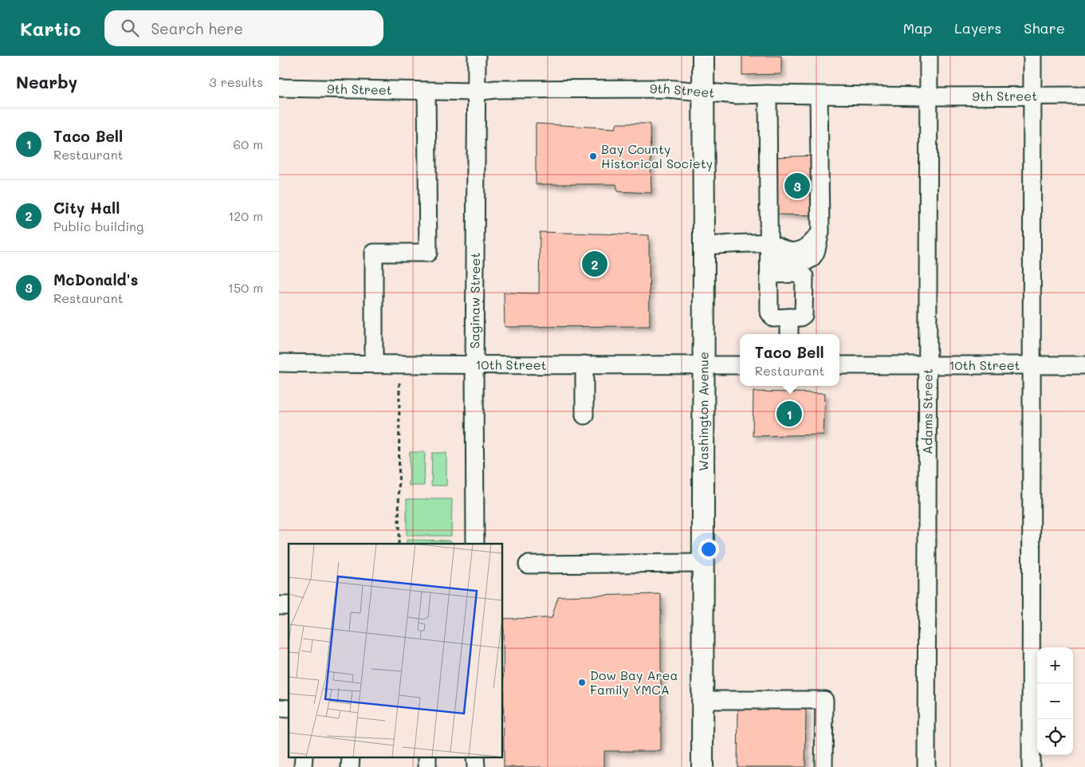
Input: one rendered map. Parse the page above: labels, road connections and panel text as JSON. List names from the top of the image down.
{
  "streets": {
    "main road": ["Washington Avenue"],
    "street": [
      "9th Street",
      "Saginaw Street",
      "10th Street",
      "Adams Street"
    ]
  },
  "crossings": [
    ["9th Street", "Saginaw Street"],
    ["9th Street", "Washington Avenue"],
    ["9th Street", "Adams Street"],
    ["Saginaw Street", "10th Street"],
    ["10th Street", "Washington Avenue"],
    ["10th Street", "Adams Street"]
  ],
  "places": ["Bay County Historical Society", "Dow Bay Area Family YMCA"],
  "page": {
    "header": "Kartio",
    "search": "Search here",
    "nav": ["Map", "Layers", "Share"],
    "heading": ["Nearby", "3 results"],
    "list": [
      {
        "mark": "1",
        "name": "Taco Bell",
        "note": "Restaurant",
        "value": "60 m"
      },
      {
        "mark": "2",
        "name": "City Hall",
        "note": "Public building",
        "value": "120 m"
      },
      {
        "mark": "3",
        "name": "McDonald's",
        "note": "Restaurant",
        "value": "150 m"
      }
    ],
    "pins": ["3", "2", "1"],
    "popup": ["Taco Bell", "Restaurant"],
    "map_buttons": ["+", "−"]
  }
}
